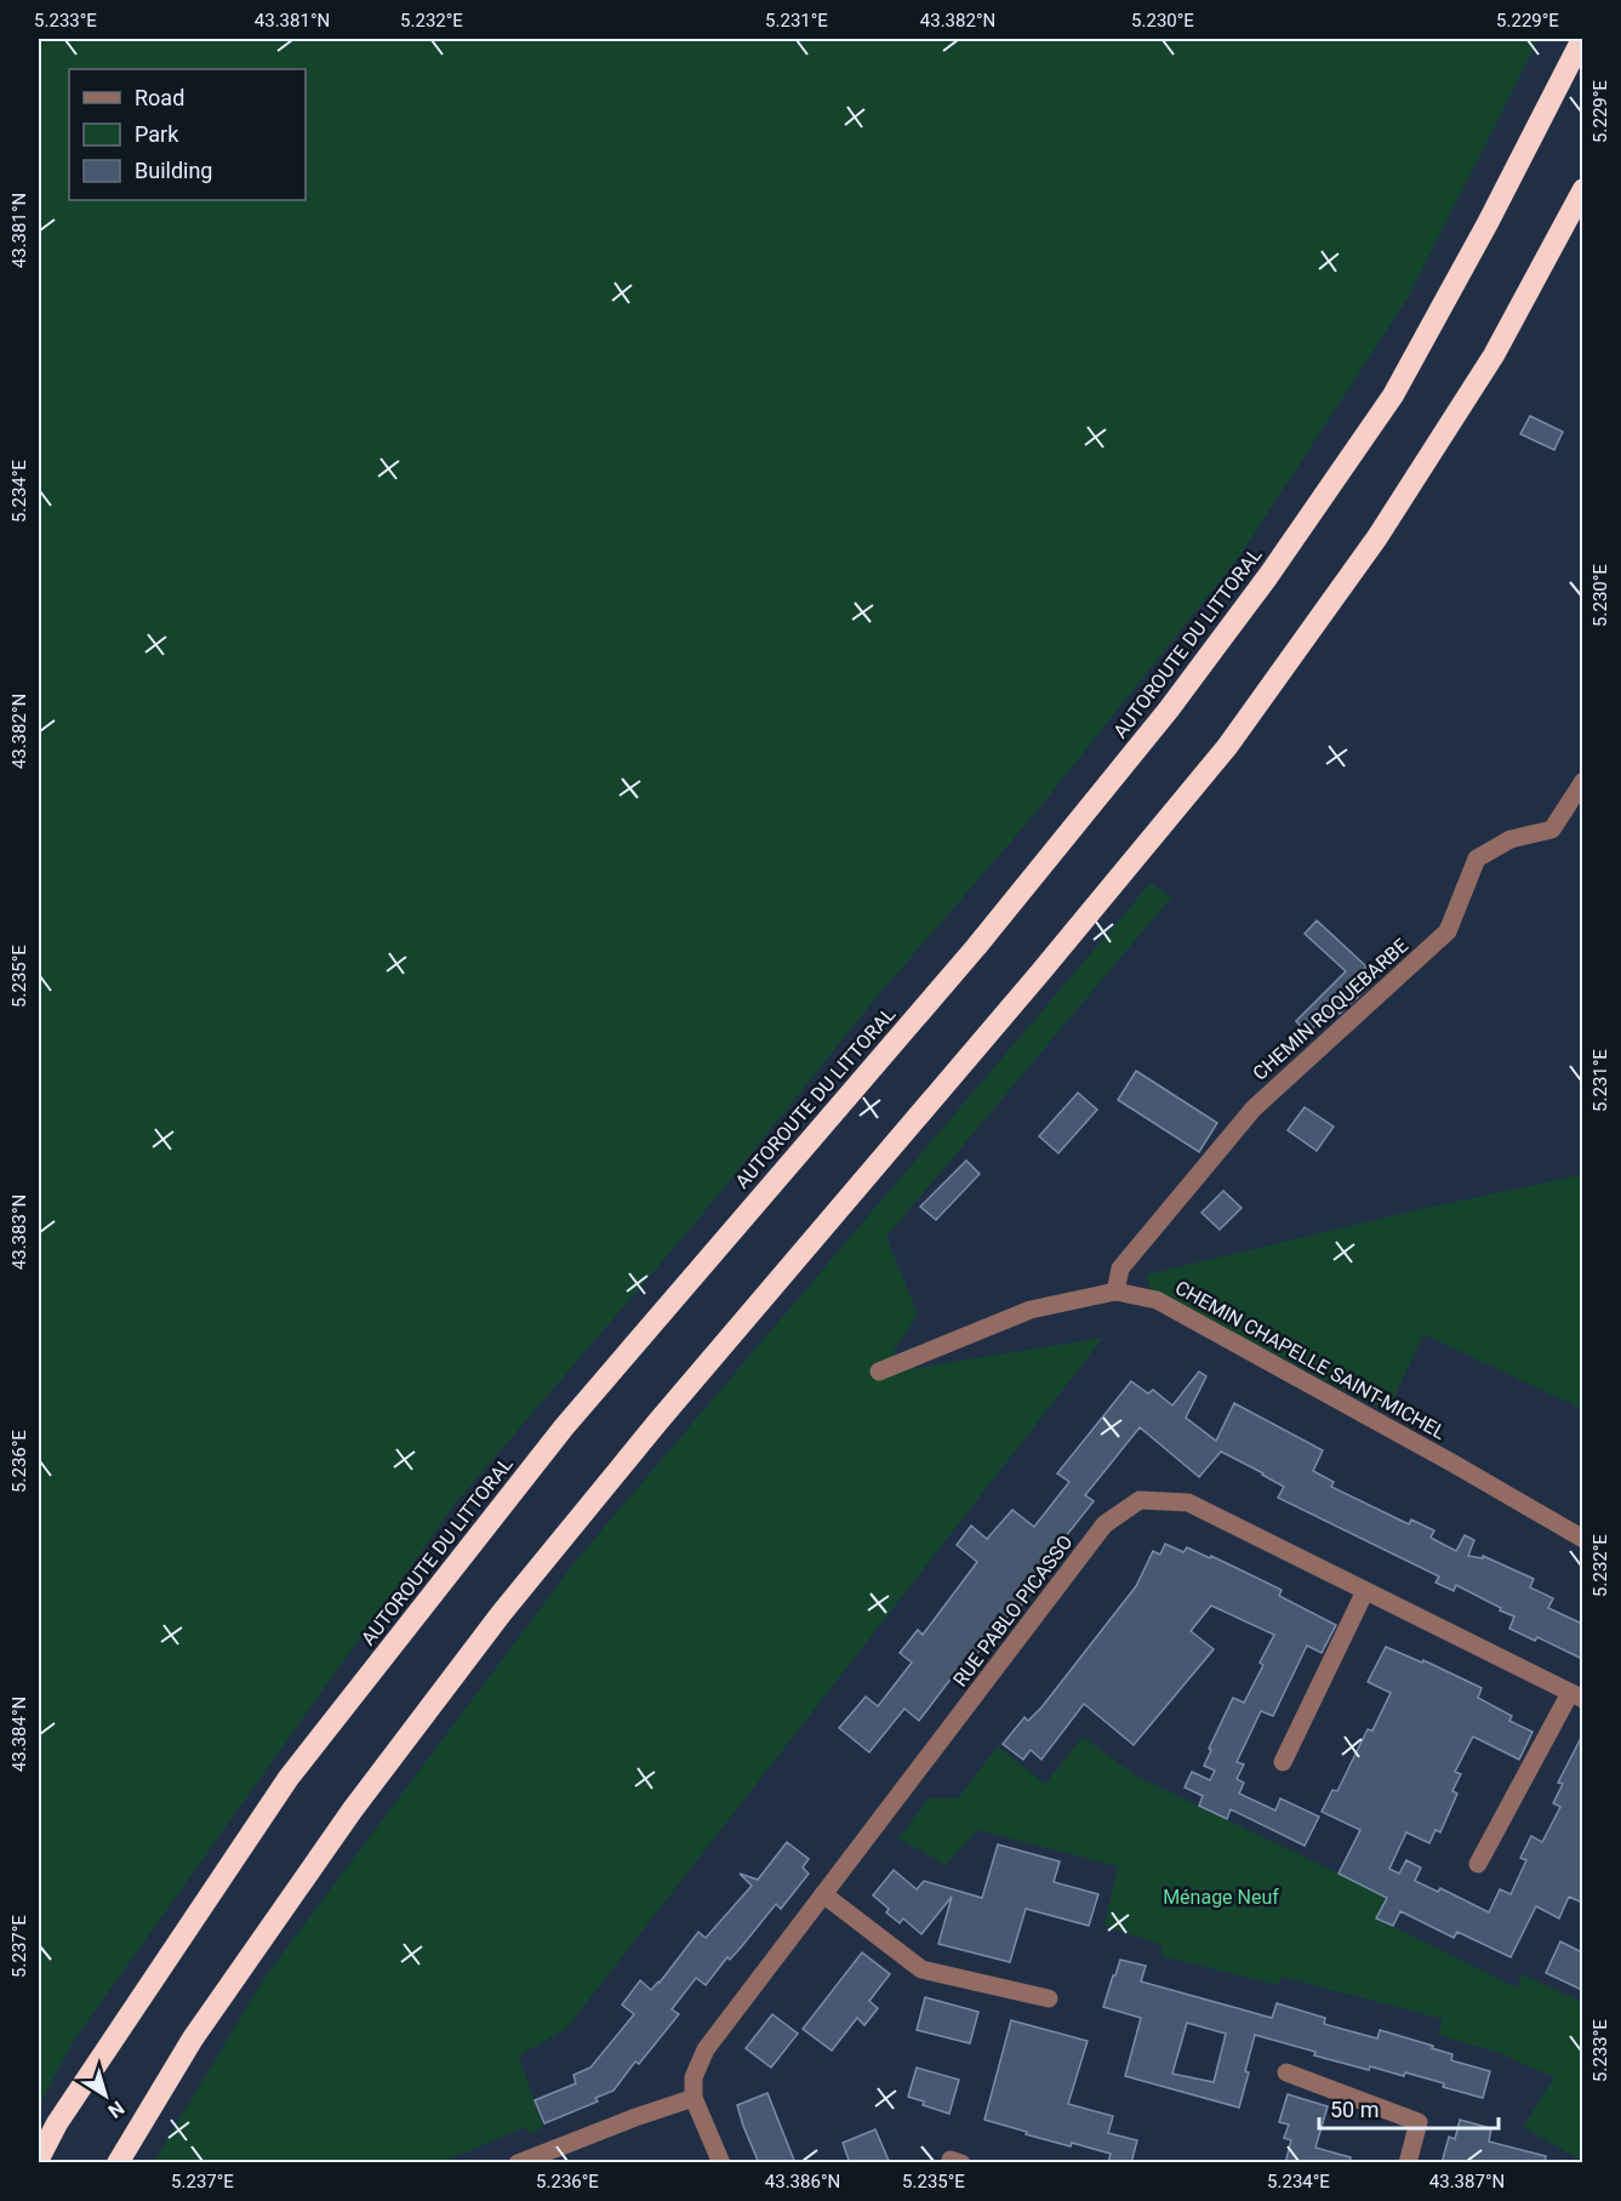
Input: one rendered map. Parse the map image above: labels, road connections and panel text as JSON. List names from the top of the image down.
{
  "streets": {
    "highway": ["AUTOROUTE DU LITTORAL"],
    "street": ["CHEMIN ROQUEBARBE", "CHEMIN CHAPELLE SAINT-MICHEL", "RUE PABLO PICASSO"]
  },
  "crossings": [
    ["CHEMIN ROQUEBARBE", "CHEMIN CHAPELLE SAINT-MICHEL"]
  ],
  "parks": ["Ménage Neuf"],
  "legend": ["Road", "Park", "Building"],
  "scale_bar": "50 m",
  "north": "bottom right",
  "coordinates": [
    "5.233°E",
    "43.381°N",
    "5.232°E",
    "5.231°E",
    "43.382°N",
    "5.230°E",
    "5.229°E",
    "5.234°E",
    "5.235°E",
    "43.383°N",
    "5.236°E",
    "43.384°N",
    "5.237°E",
    "43.386°N",
    "43.387°N"
  ]
}
